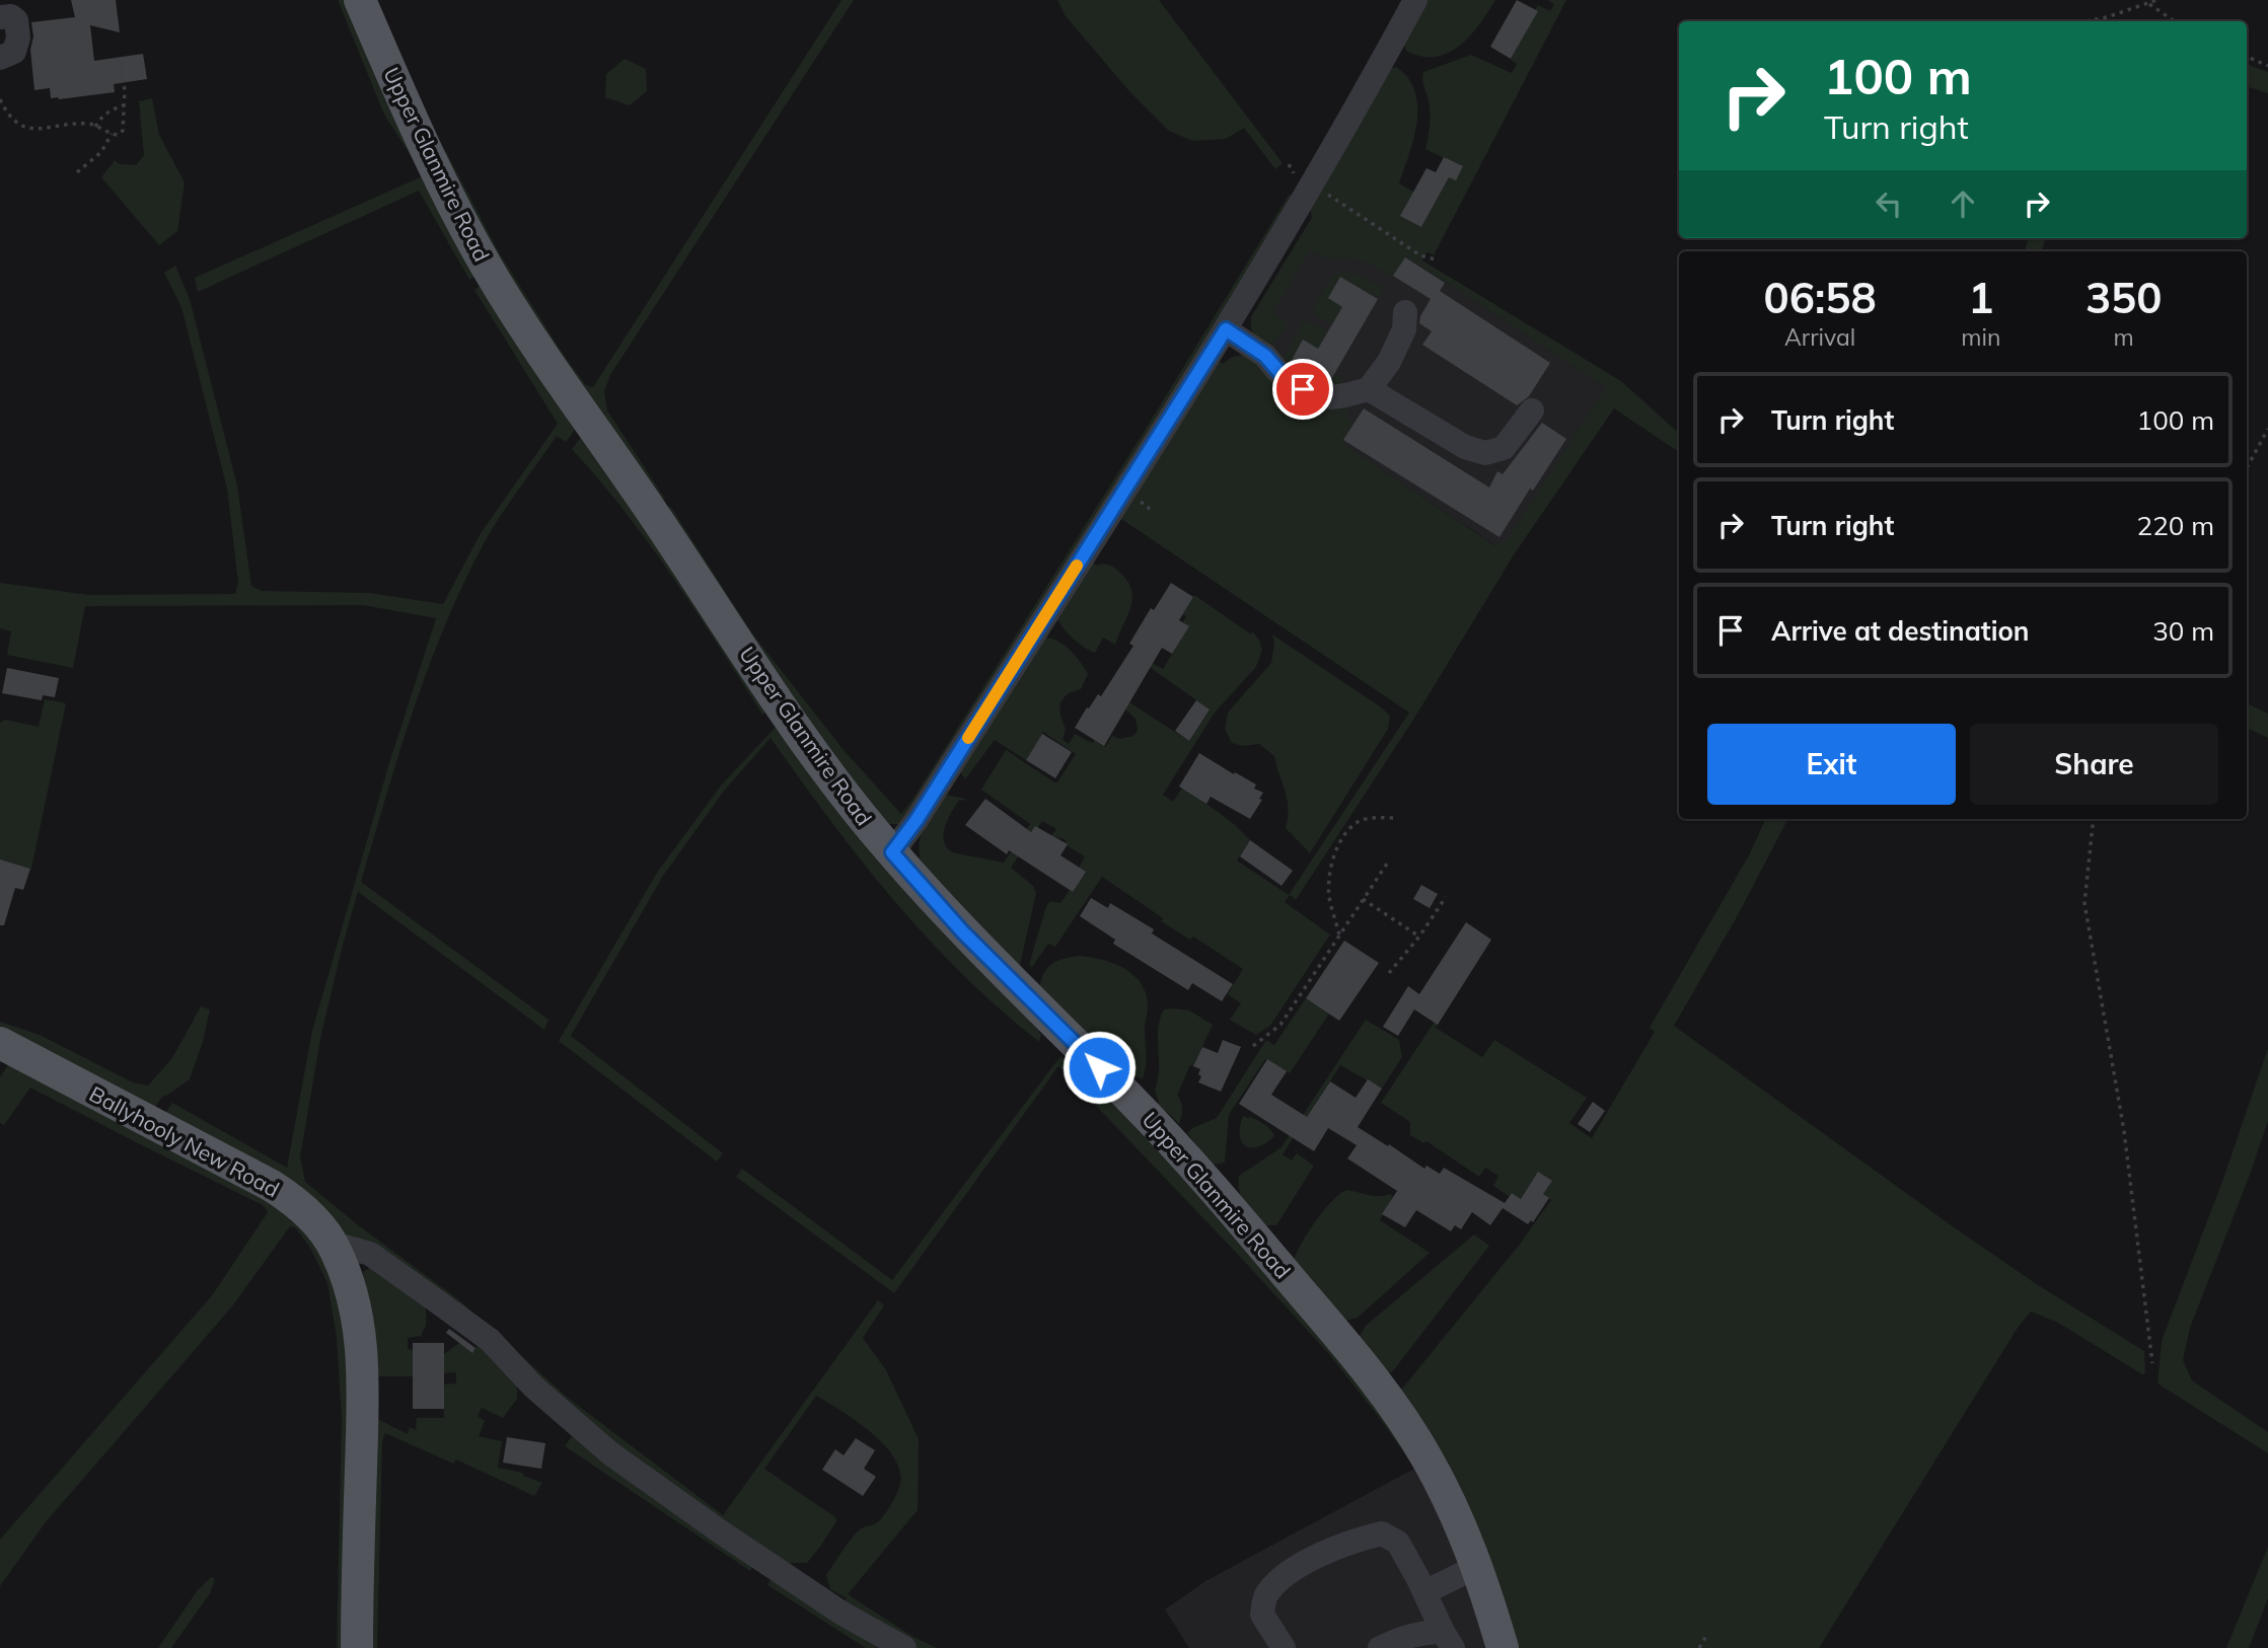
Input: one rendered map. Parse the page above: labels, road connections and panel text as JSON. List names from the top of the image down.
{
  "streets": {
    "main road": ["Upper Glanmire Road", "Ballyhooly New Road"]
  },
  "page": {
    "turn": ["100 m", "Turn right"],
    "eta": [
      "06:58",
      "Arrival",
      "1",
      "min",
      "350",
      "m"
    ],
    "list": [
      {
        "name": "Turn right",
        "value": "100 m"
      },
      {
        "name": "Turn right",
        "value": "220 m"
      },
      {
        "name": "Arrive at destination",
        "value": "30 m"
      }
    ],
    "buttons": ["Exit", "Share"]
  }
}
